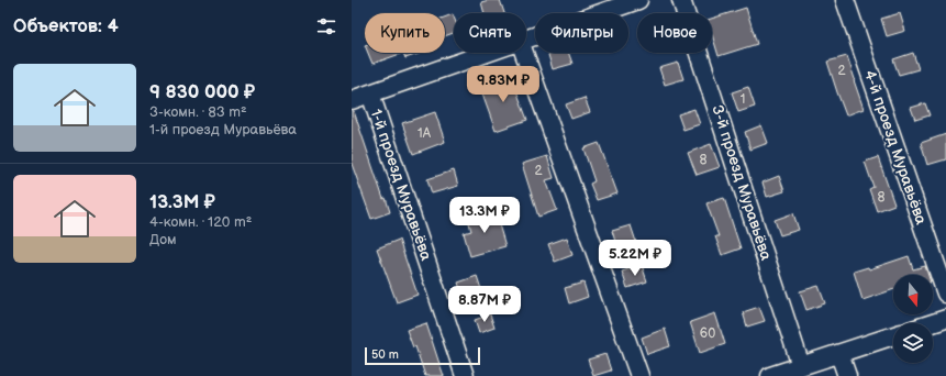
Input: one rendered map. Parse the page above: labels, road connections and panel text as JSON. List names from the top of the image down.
{
  "streets": {
    "street": ["4-й проезд Муравьёва", "3-й проезд Муравьёва", "1-й проезд Муравьёва"]
  },
  "house_numbers": [
    "2",
    "1",
    "1А",
    "8",
    "2",
    "8",
    "60"
  ],
  "scale_bar": "50 m",
  "north": "bottom",
  "page": {
    "heading": "Объектов: 4",
    "chip": [
      "Купить",
      "Снять",
      "Фильтры",
      "Новое"
    ],
    "list": [
      {
        "name": "9 830 000 ₽",
        "note": "3-комн. · 83 m² · 1-й проезд Муравьёва"
      },
      {
        "name": "13.3M ₽",
        "note": "4-комн. · 120 m² · Дом"
      }
    ],
    "price": [
      "9.83M ₽",
      "13.3M ₽",
      "5.22M ₽",
      "8.87M ₽"
    ],
    "scale": "50 m"
  }
}
